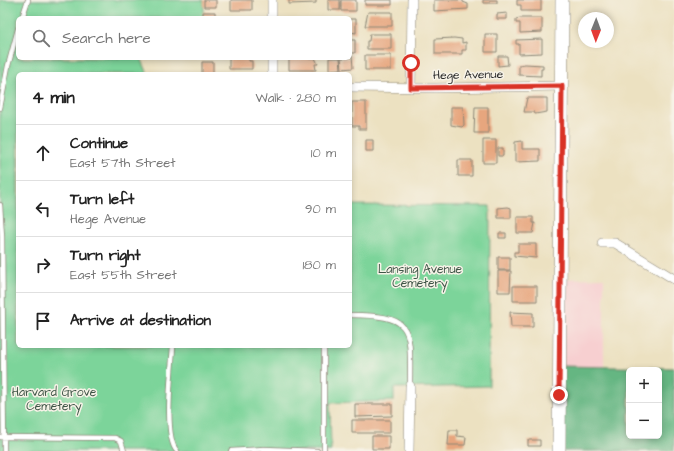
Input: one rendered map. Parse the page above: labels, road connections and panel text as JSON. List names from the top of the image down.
{
  "streets": {
    "street": ["Hege Avenue"]
  },
  "parks": ["Lansing Avenue Cemetery", "Harvard Grove Cemetery"],
  "north": "bottom",
  "page": {
    "search": "Search here",
    "heading": ["4 min", "Walk · 280 m"],
    "list": [
      ["Continue", "East 57th Street", "10 m"],
      ["Turn left", "Hege Avenue", "90 m"],
      ["Turn right", "East 55th Street", "180 m"],
      "Arrive at destination"
    ],
    "map_buttons": ["+", "−"]
  }
}
